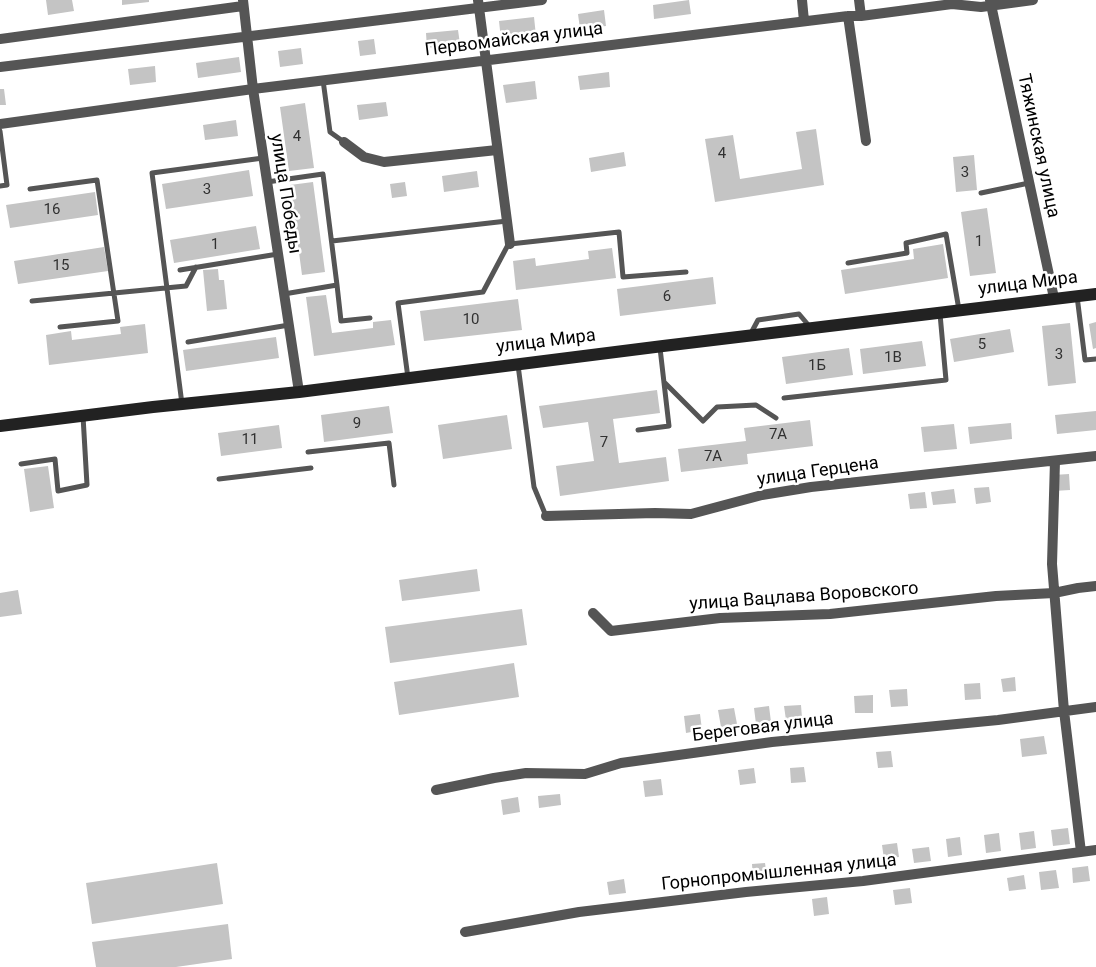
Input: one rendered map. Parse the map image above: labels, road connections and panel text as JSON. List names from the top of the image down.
{
  "streets": {
    "main road": ["улица Мира"],
    "street": [
      "Первомайская улица",
      "Тяжинская улица",
      "улица Победы",
      "улица Герцена",
      "улица Вацлава Воровского",
      "Береговая улица",
      "Горнопромышленная улица"
    ]
  },
  "crossings": [
    ["Первомайская улица", "Тяжинская улица"],
    ["Первомайская улица", "улица Победы"],
    ["Тяжинская улица", "улица Мира"],
    ["улица Победы", "улица Мира"]
  ],
  "house_numbers": [
    "4",
    "4",
    "3",
    "3",
    "16",
    "1",
    "1",
    "15",
    "6",
    "10",
    "5",
    "3",
    "1В",
    "1Б",
    "9",
    "7А",
    "11",
    "7",
    "7А"
  ]
}
